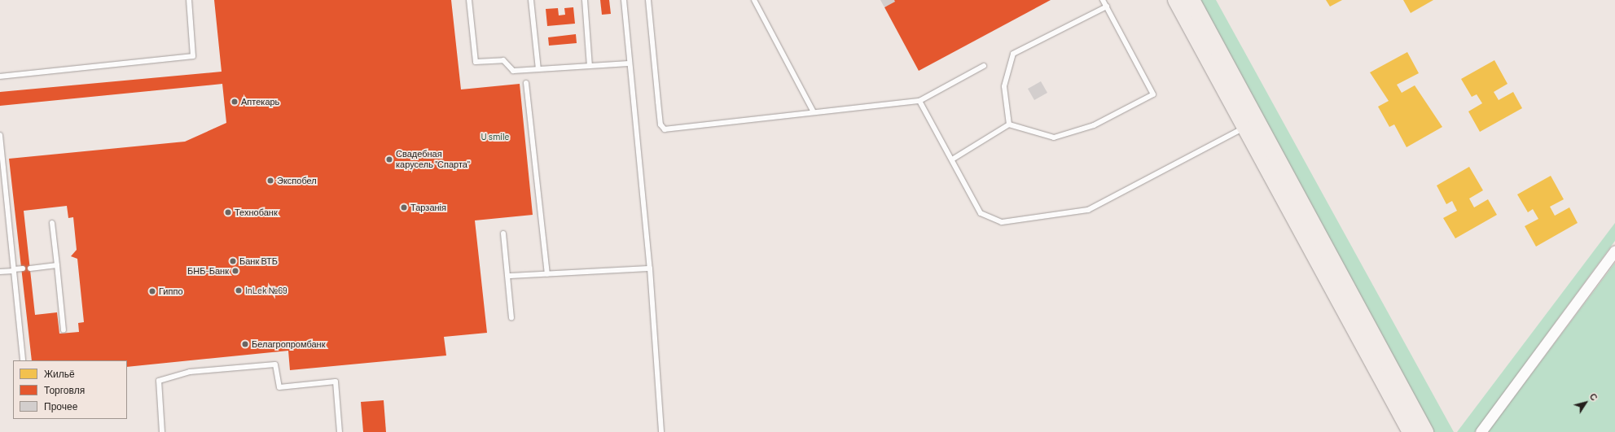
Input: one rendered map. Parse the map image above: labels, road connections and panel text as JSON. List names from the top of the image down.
{
  "parks": ["U smile"],
  "places": [
    "Аптекарь",
    "Свадебная карусель \"Спарта\"",
    "Экспобел",
    "Тарзанія",
    "Технобанк",
    "Банк ВТБ",
    "БНБ-Банк",
    "InLek №69",
    "Гиппо",
    "Белагропромбанк"
  ],
  "legend": ["Жильё", "Торговля", "Прочее"],
  "north": "top right"
}
